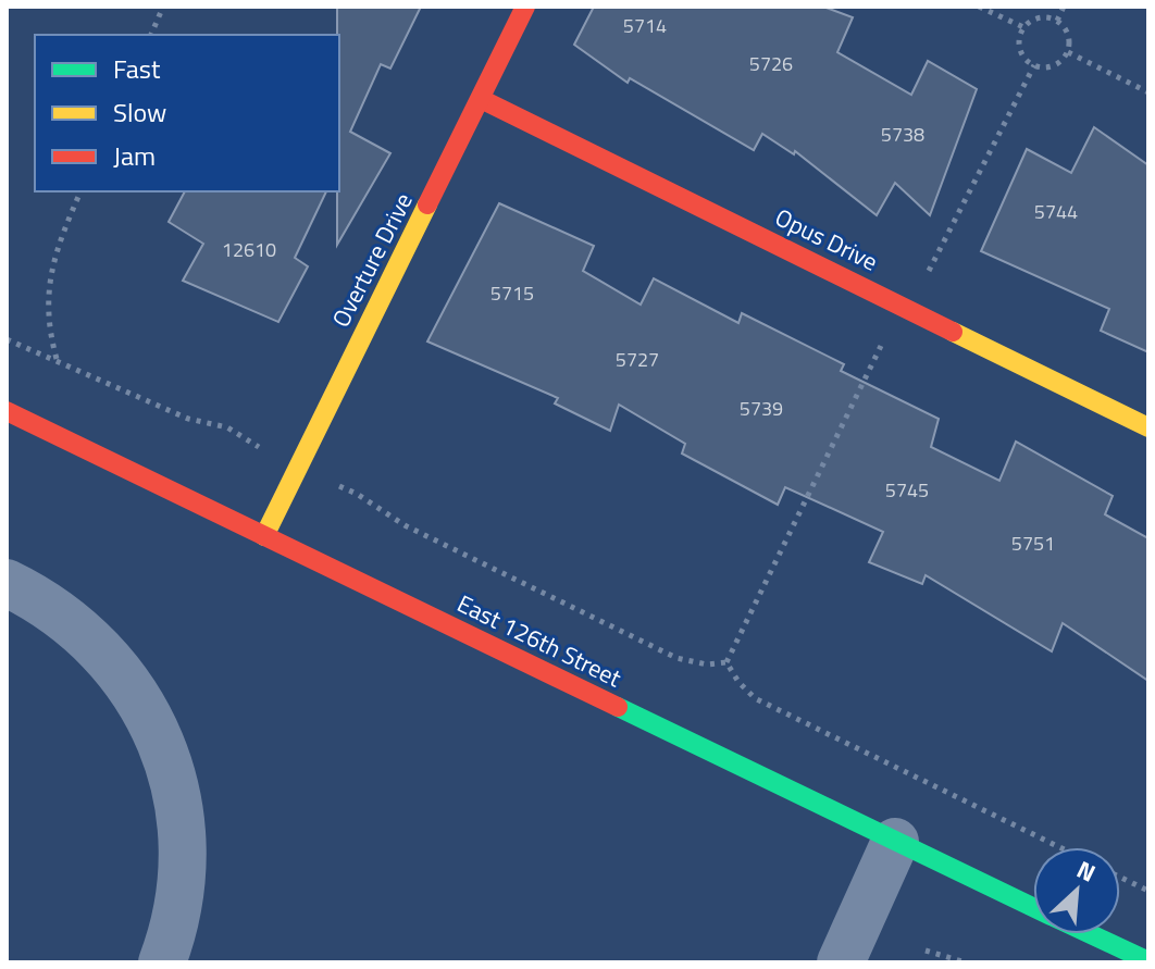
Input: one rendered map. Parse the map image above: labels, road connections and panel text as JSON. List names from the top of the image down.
{
  "streets": {
    "street": ["Opus Drive", "Overture Drive", "East 126th Street"]
  },
  "crossings": [
    ["Opus Drive", "Overture Drive"],
    ["Overture Drive", "East 126th Street"]
  ],
  "house_numbers": [
    "5714",
    "5726",
    "5738",
    "5744",
    "12610",
    "5715",
    "5727",
    "5739",
    "5745",
    "5751"
  ],
  "legend": ["Fast", "Slow", "Jam"],
  "north": "top right"
}
